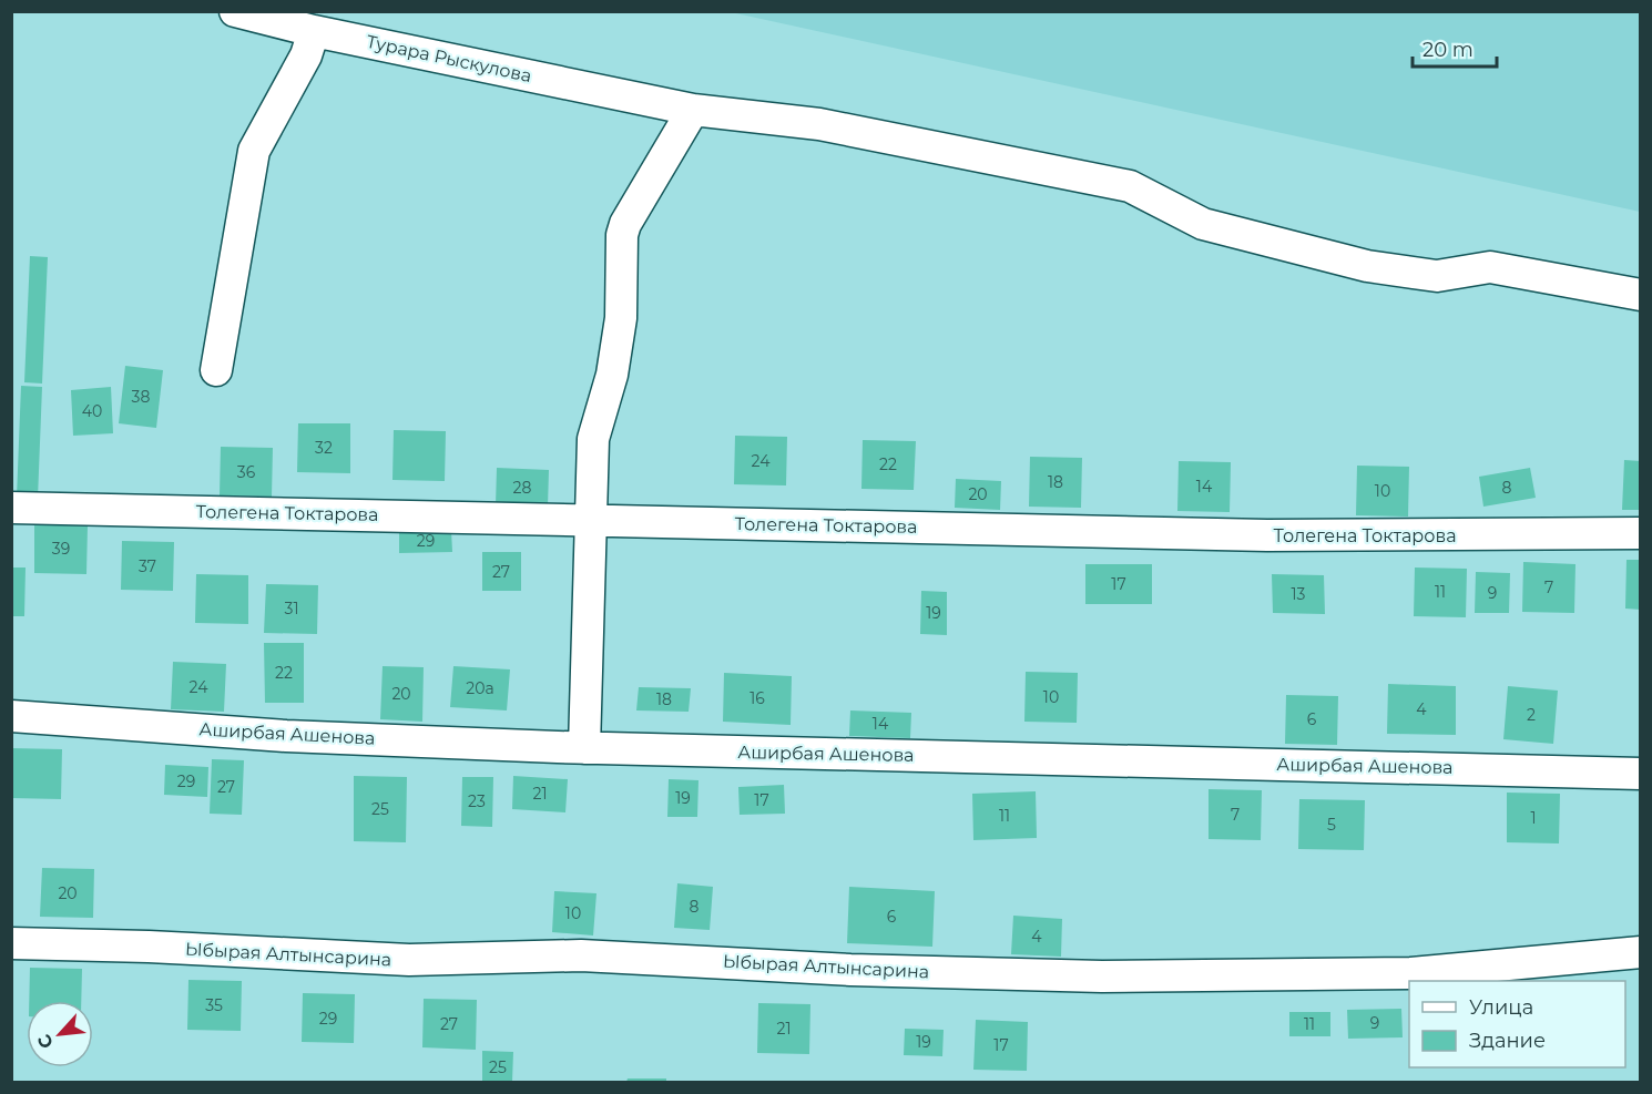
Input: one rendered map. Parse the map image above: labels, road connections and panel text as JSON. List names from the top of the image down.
{
  "streets": {
    "street": [
      "Турара Рыскулова",
      "Толегена Токтарова",
      "Аширбая Ашенова",
      "Ыбырая Алтынсарина"
    ]
  },
  "house_numbers": [
    "38",
    "40",
    "32",
    "24",
    "22",
    "36",
    "18",
    "14",
    "28",
    "8",
    "10",
    "20",
    "29",
    "39",
    "37",
    "27",
    "17",
    "7",
    "11",
    "9",
    "13",
    "31",
    "19",
    "22",
    "24",
    "20а",
    "20",
    "10",
    "16",
    "18",
    "4",
    "2",
    "6",
    "14",
    "29",
    "27",
    "21",
    "19",
    "17",
    "23",
    "25",
    "7",
    "11",
    "1",
    "5",
    "20",
    "8",
    "10",
    "6",
    "4",
    "35",
    "29",
    "9",
    "27",
    "11",
    "21",
    "19",
    "17",
    "25"
  ],
  "legend": ["Улица", "Здание"],
  "scale_bar": "20 m",
  "north": "bottom left"
}
